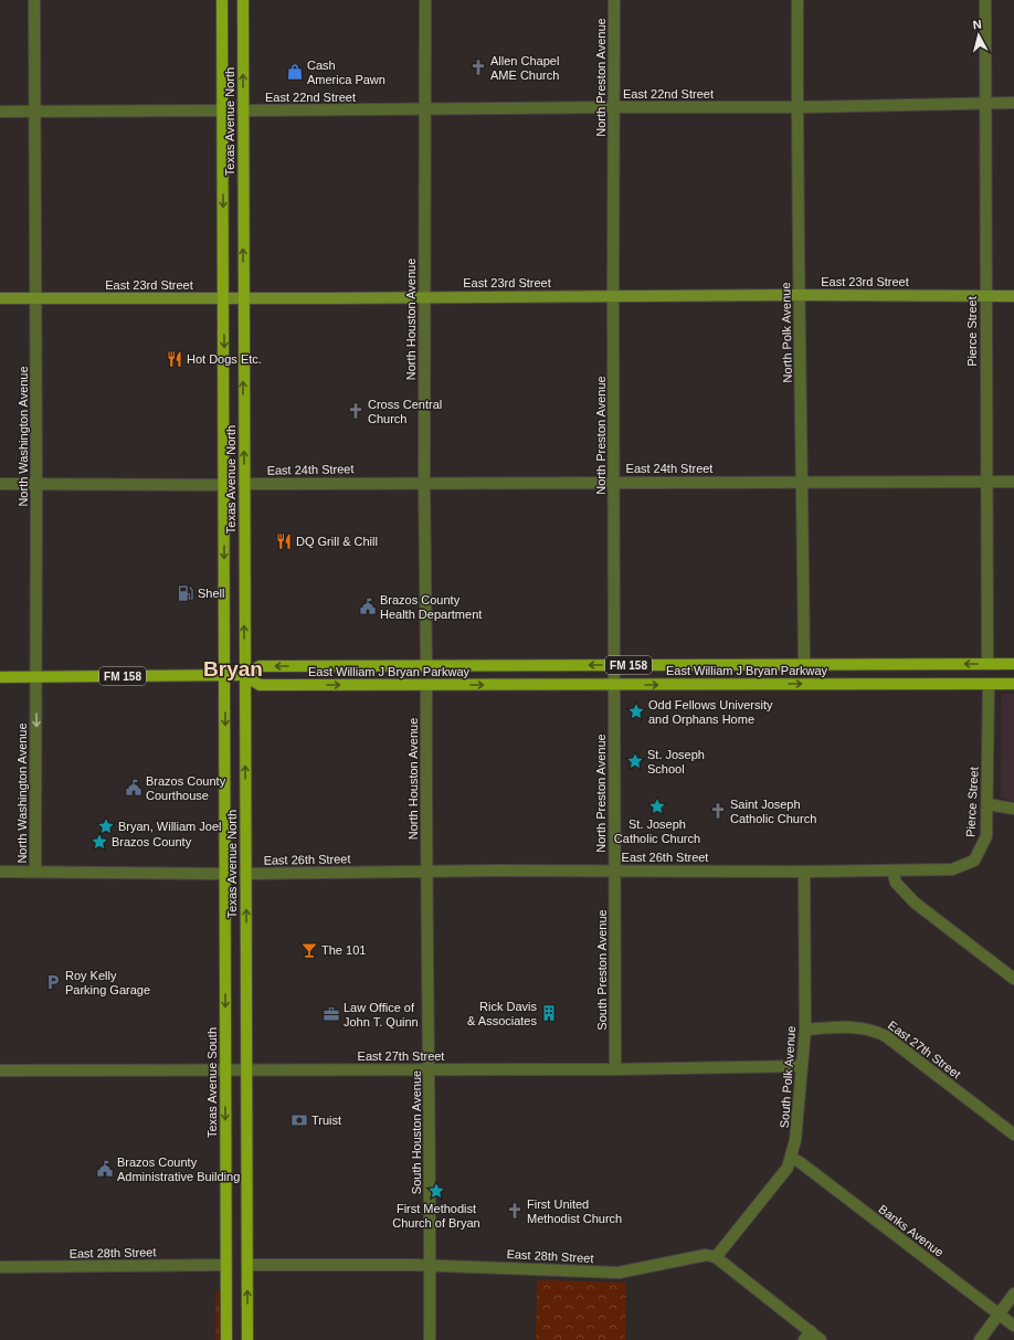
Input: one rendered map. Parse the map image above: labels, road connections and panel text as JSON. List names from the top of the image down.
{
  "streets": {
    "main road": [
      "Texas Avenue North",
      "FM 158",
      "East William J Bryan Parkway",
      "Texas Avenue South"
    ],
    "street": [
      "North Preston Avenue",
      "East 22nd Street",
      "East 23rd Street",
      "North Houston Avenue",
      "Pierce Street",
      "North Polk Avenue",
      "North Washington Avenue",
      "East 24th Street",
      "East 26th Street",
      "South Preston Avenue",
      "East 27th Street",
      "South Polk Avenue",
      "South Houston Avenue",
      "Banks Avenue",
      "East 28th Street"
    ]
  },
  "crossings": [
    ["North Preston Avenue", "East 22nd Street"],
    ["North Preston Avenue", "East 23rd Street"],
    ["North Preston Avenue", "East 24th Street"],
    ["North Preston Avenue", "East William J Bryan Parkway"],
    ["North Preston Avenue", "East 26th Street"],
    ["North Preston Avenue", "South Preston Avenue"],
    ["East 22nd Street", "Texas Avenue North"],
    ["East 22nd Street", "North Houston Avenue"],
    ["East 22nd Street", "Pierce Street"],
    ["East 22nd Street", "North Polk Avenue"],
    ["Texas Avenue North", "East 23rd Street"],
    ["Texas Avenue North", "East 24th Street"],
    ["Texas Avenue North", "East William J Bryan Parkway"],
    ["Texas Avenue North", "East 26th Street"],
    ["Texas Avenue North", "East 27th Street"],
    ["Texas Avenue North", "Texas Avenue South"],
    ["East 23rd Street", "North Houston Avenue"],
    ["East 23rd Street", "Pierce Street"],
    ["East 23rd Street", "North Polk Avenue"],
    ["East 23rd Street", "North Washington Avenue"],
    ["North Houston Avenue", "East 24th Street"],
    ["North Houston Avenue", "East William J Bryan Parkway"],
    ["North Houston Avenue", "East 26th Street"],
    ["North Houston Avenue", "South Houston Avenue"],
    ["Pierce Street", "East 24th Street"],
    ["Pierce Street", "East William J Bryan Parkway"],
    ["Pierce Street", "East 26th Street"],
    ["North Polk Avenue", "East 24th Street"],
    ["North Polk Avenue", "East William J Bryan Parkway"],
    ["North Washington Avenue", "East William J Bryan Parkway"],
    ["East 26th Street", "South Preston Avenue"],
    ["East 26th Street", "South Polk Avenue"],
    ["East 26th Street", "South Houston Avenue"],
    ["South Preston Avenue", "East 27th Street"],
    ["East 27th Street", "South Polk Avenue"],
    ["East 27th Street", "Texas Avenue South"],
    ["East 27th Street", "South Houston Avenue"],
    ["South Polk Avenue", "Banks Avenue"],
    ["South Polk Avenue", "East 28th Street"],
    ["Texas Avenue South", "East 28th Street"],
    ["South Houston Avenue", "East 28th Street"]
  ],
  "districts": ["Bryan"],
  "places": {
    "church": [
      "Allen Chapel AME Church",
      "Cross Central Church",
      "Saint Joseph Catholic Church",
      "First United Methodist Church"
    ],
    "shop": ["Cash America Pawn"],
    "restaurant": ["Hot Dogs Etc.", "DQ Grill & Chill"],
    "fuel station": ["Shell"],
    "public building": ["Brazos County Health Department", "Brazos County Courthouse", "Brazos County Administrative Building"],
    "place": [
      "Odd Fellows University and Orphans Home",
      "St. Joseph School",
      "St. Joseph Catholic Church",
      "Bryan, William Joel",
      "Brazos County",
      "First Methodist Church of Bryan"
    ],
    "bar": ["The 101"],
    "parking": ["Roy Kelly Parking Garage"],
    "building": ["Rick Davis & Associates"],
    "office": ["Law Office of John T. Quinn"],
    "bank": ["Truist"]
  },
  "north": "top"
}
